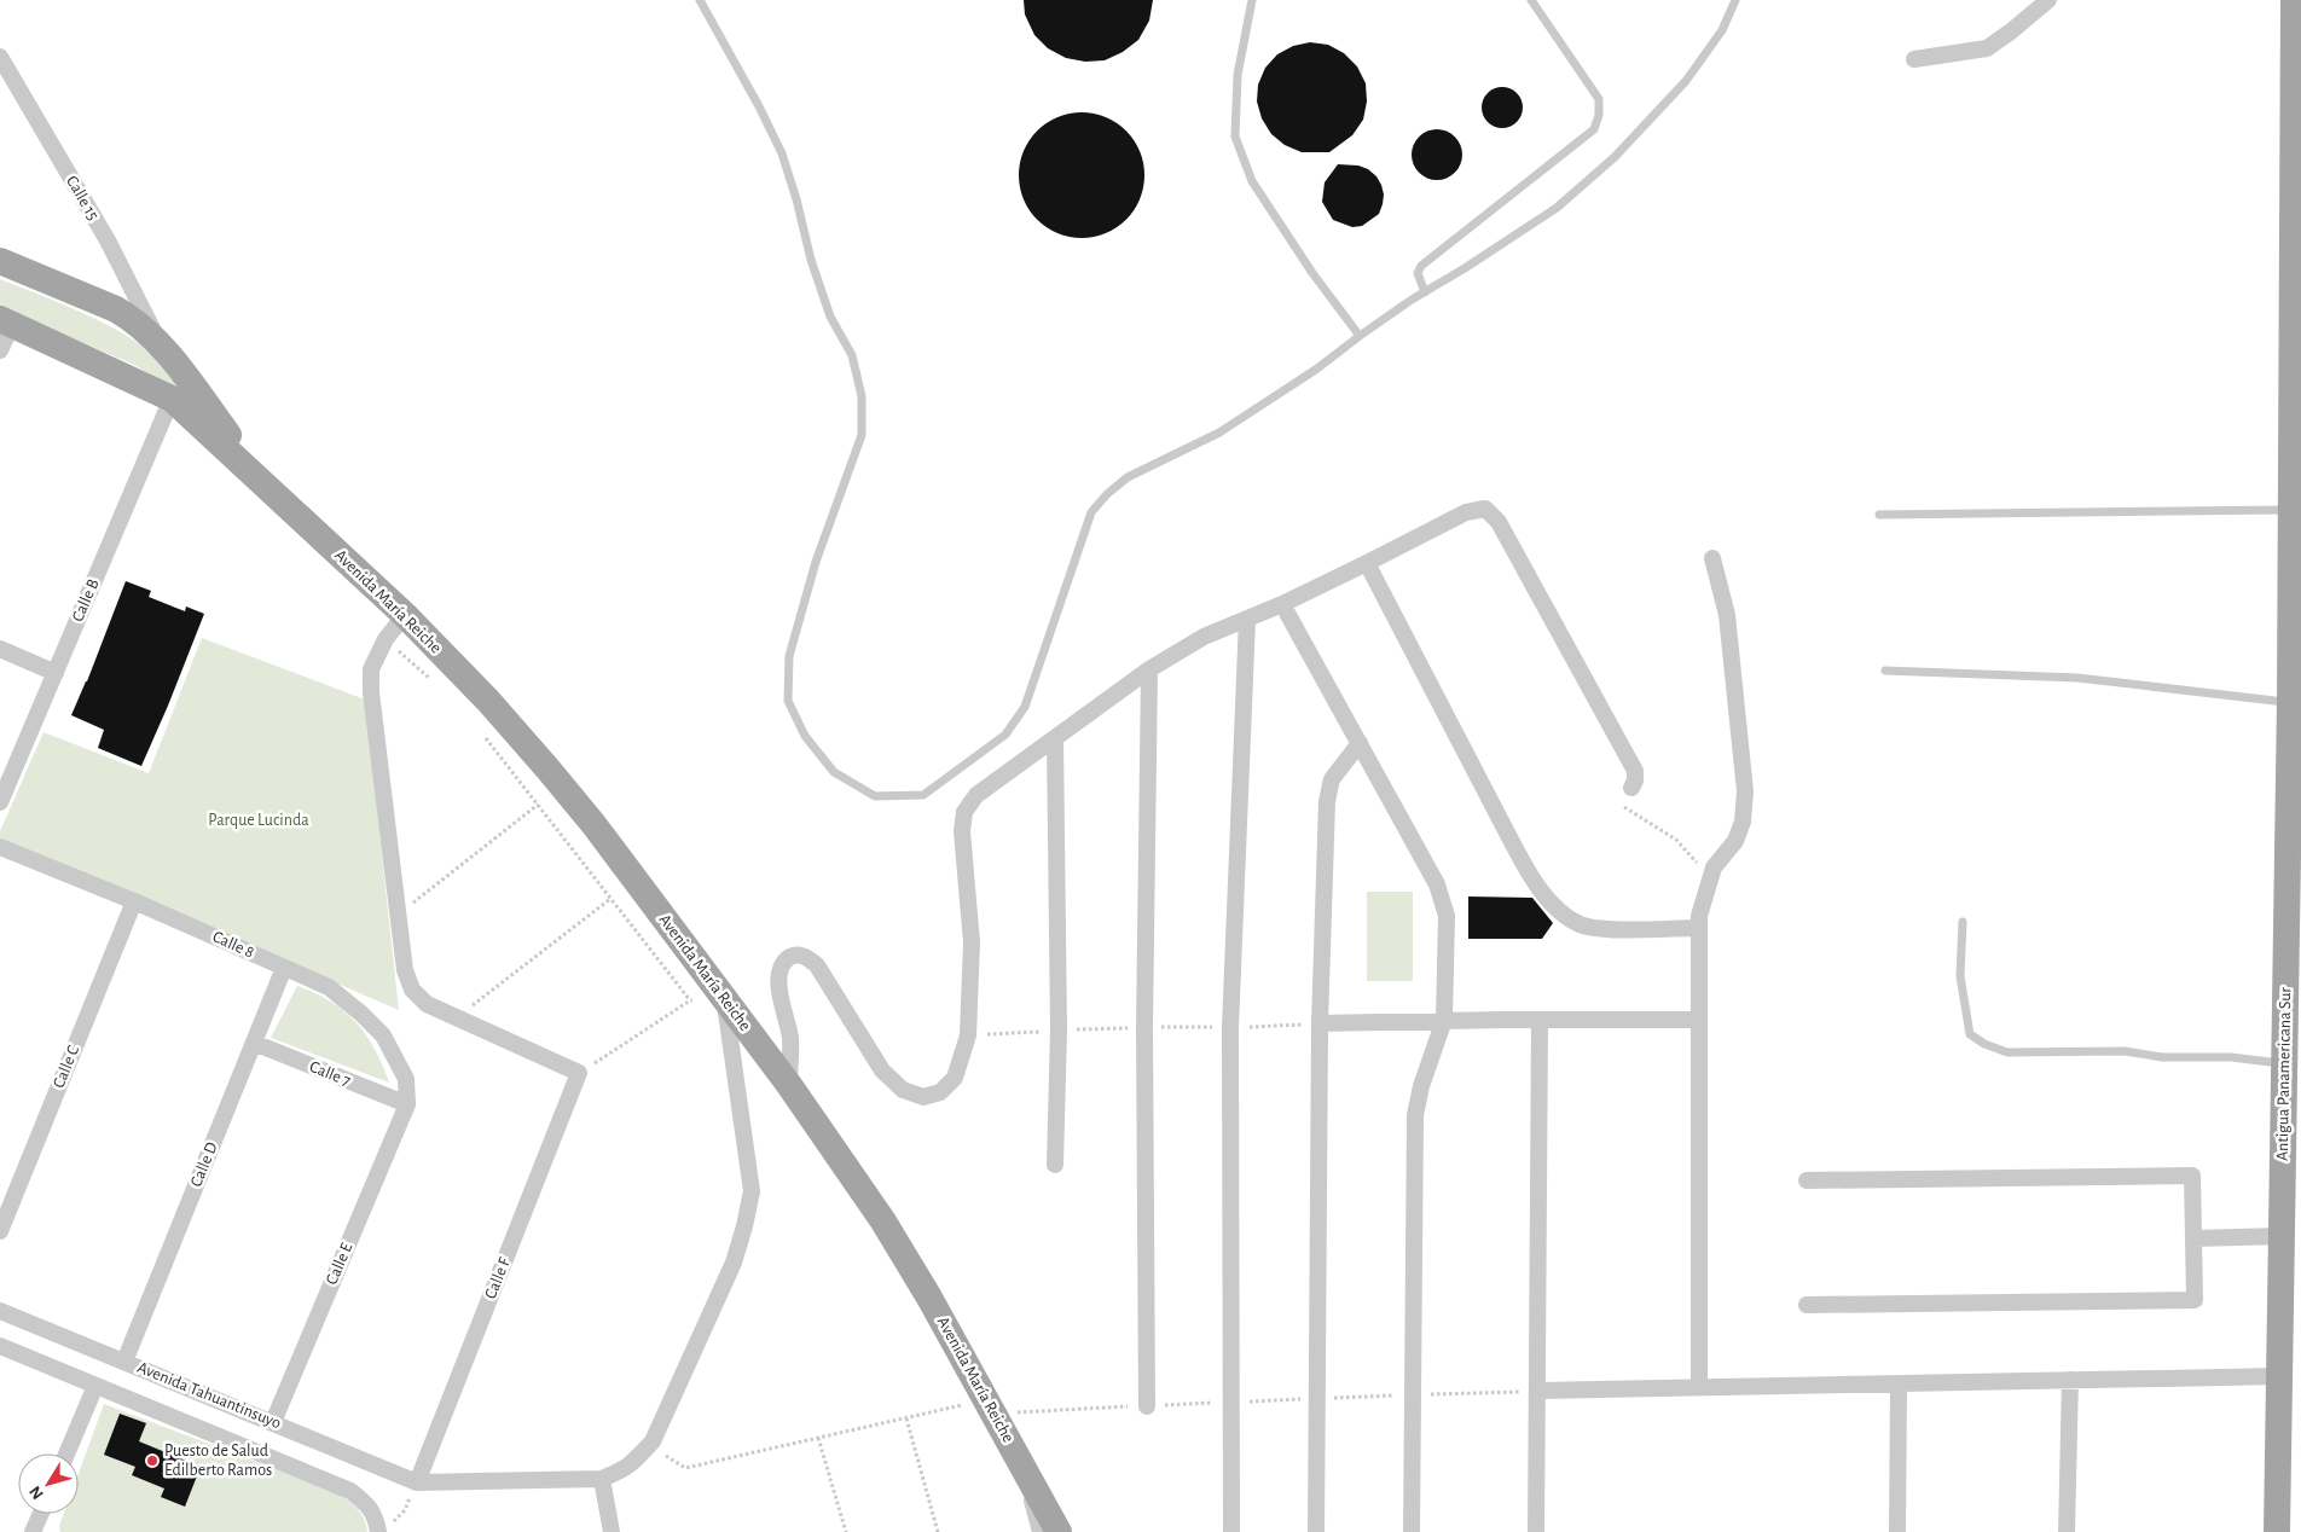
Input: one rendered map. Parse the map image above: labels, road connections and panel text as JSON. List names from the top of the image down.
{
  "streets": {
    "main road": ["Avenida María Reiche", "Antigua Panamericana Sur"],
    "street": [
      "Calle 15",
      "Calle B",
      "Calle 8",
      "Calle C",
      "Calle 7",
      "Calle D",
      "Calle E",
      "Calle F",
      "Avenida Tahuantinsuyo"
    ]
  },
  "crossings": [
    ["Calle 15", "Avenida María Reiche"],
    ["Calle B", "Avenida María Reiche"],
    ["Calle 8", "Calle C"],
    ["Calle 8", "Calle 7"],
    ["Calle 8", "Calle D"],
    ["Calle 8", "Calle E"],
    ["Calle 7", "Calle D"],
    ["Calle 7", "Calle E"],
    ["Calle D", "Avenida Tahuantinsuyo"],
    ["Calle E", "Avenida Tahuantinsuyo"],
    ["Calle F", "Avenida Tahuantinsuyo"]
  ],
  "parks": ["Parque Lucinda"],
  "places": ["Puesto de Salud Edilberto Ramos"],
  "north": "bottom left"
}
